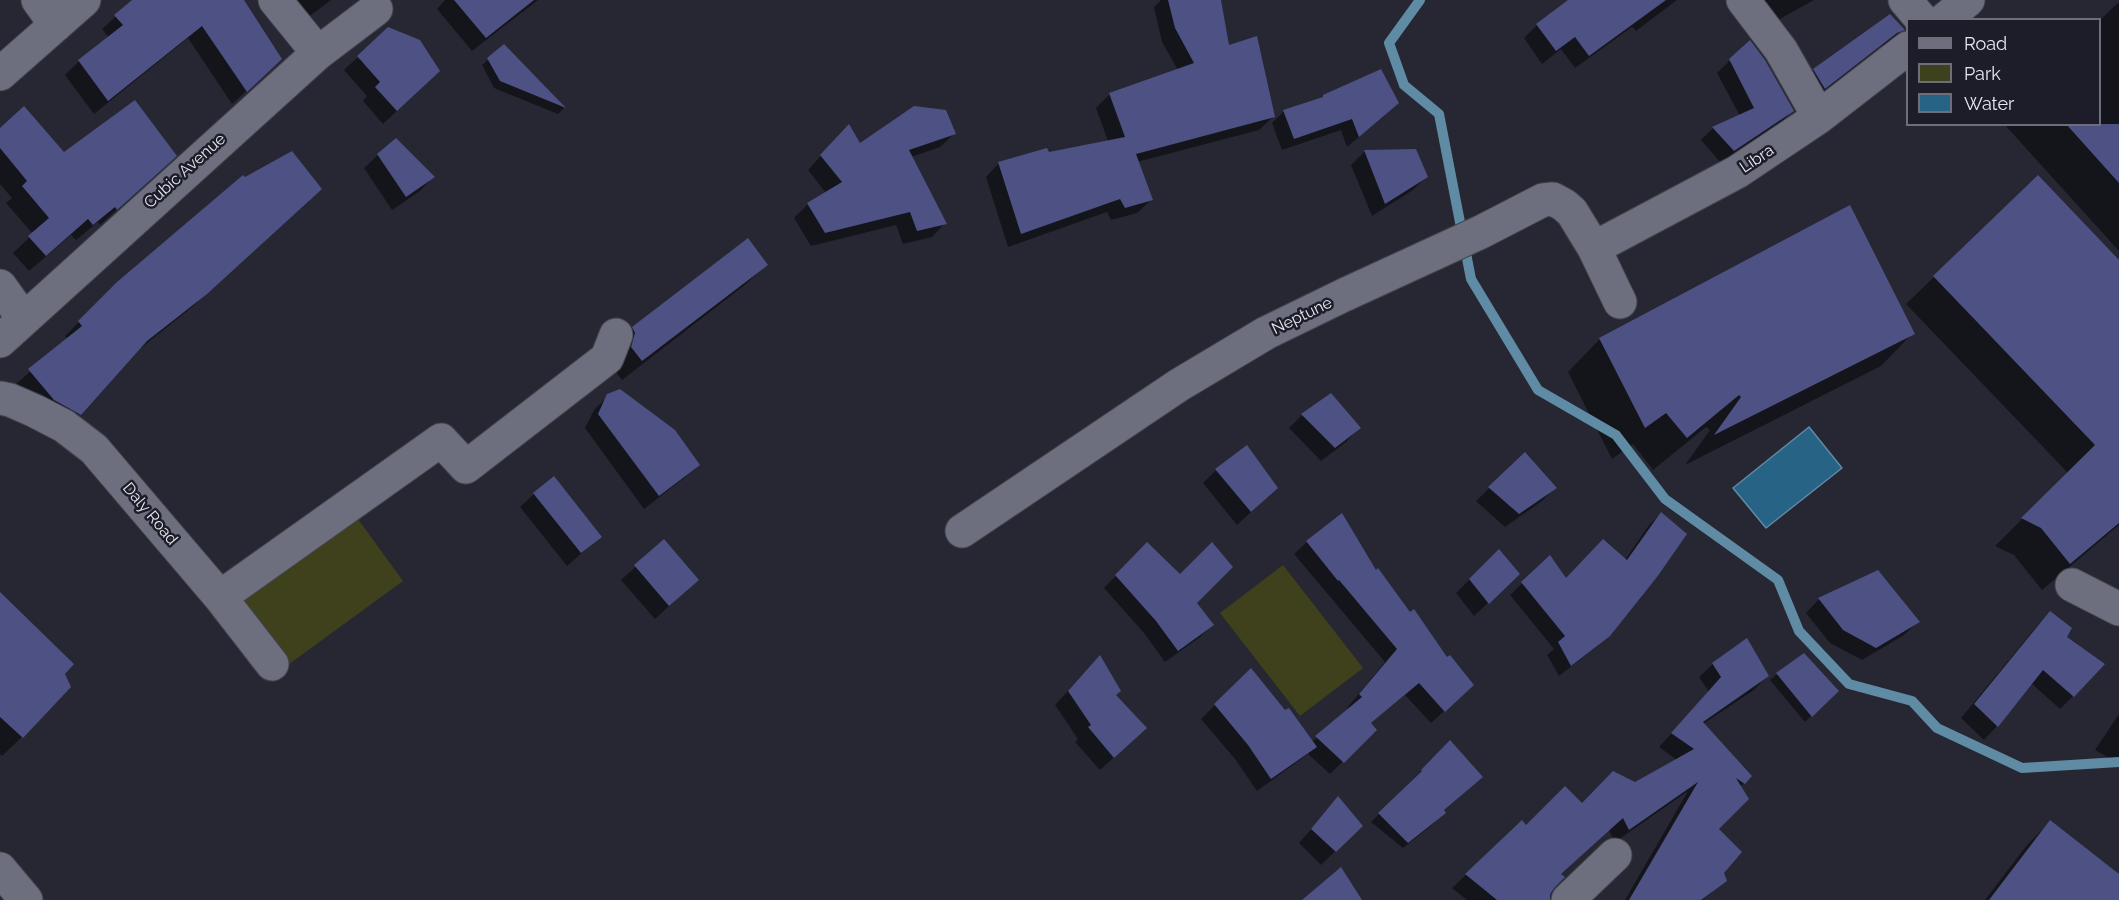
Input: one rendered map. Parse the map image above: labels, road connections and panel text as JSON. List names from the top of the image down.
{
  "streets": {
    "street": [
      "Libra",
      "Cubic Avenue",
      "Neptune",
      "Daly Road"
    ]
  },
  "crossings": [
    ["Libra", "Neptune"]
  ],
  "legend": ["Road", "Park", "Water"]
}
